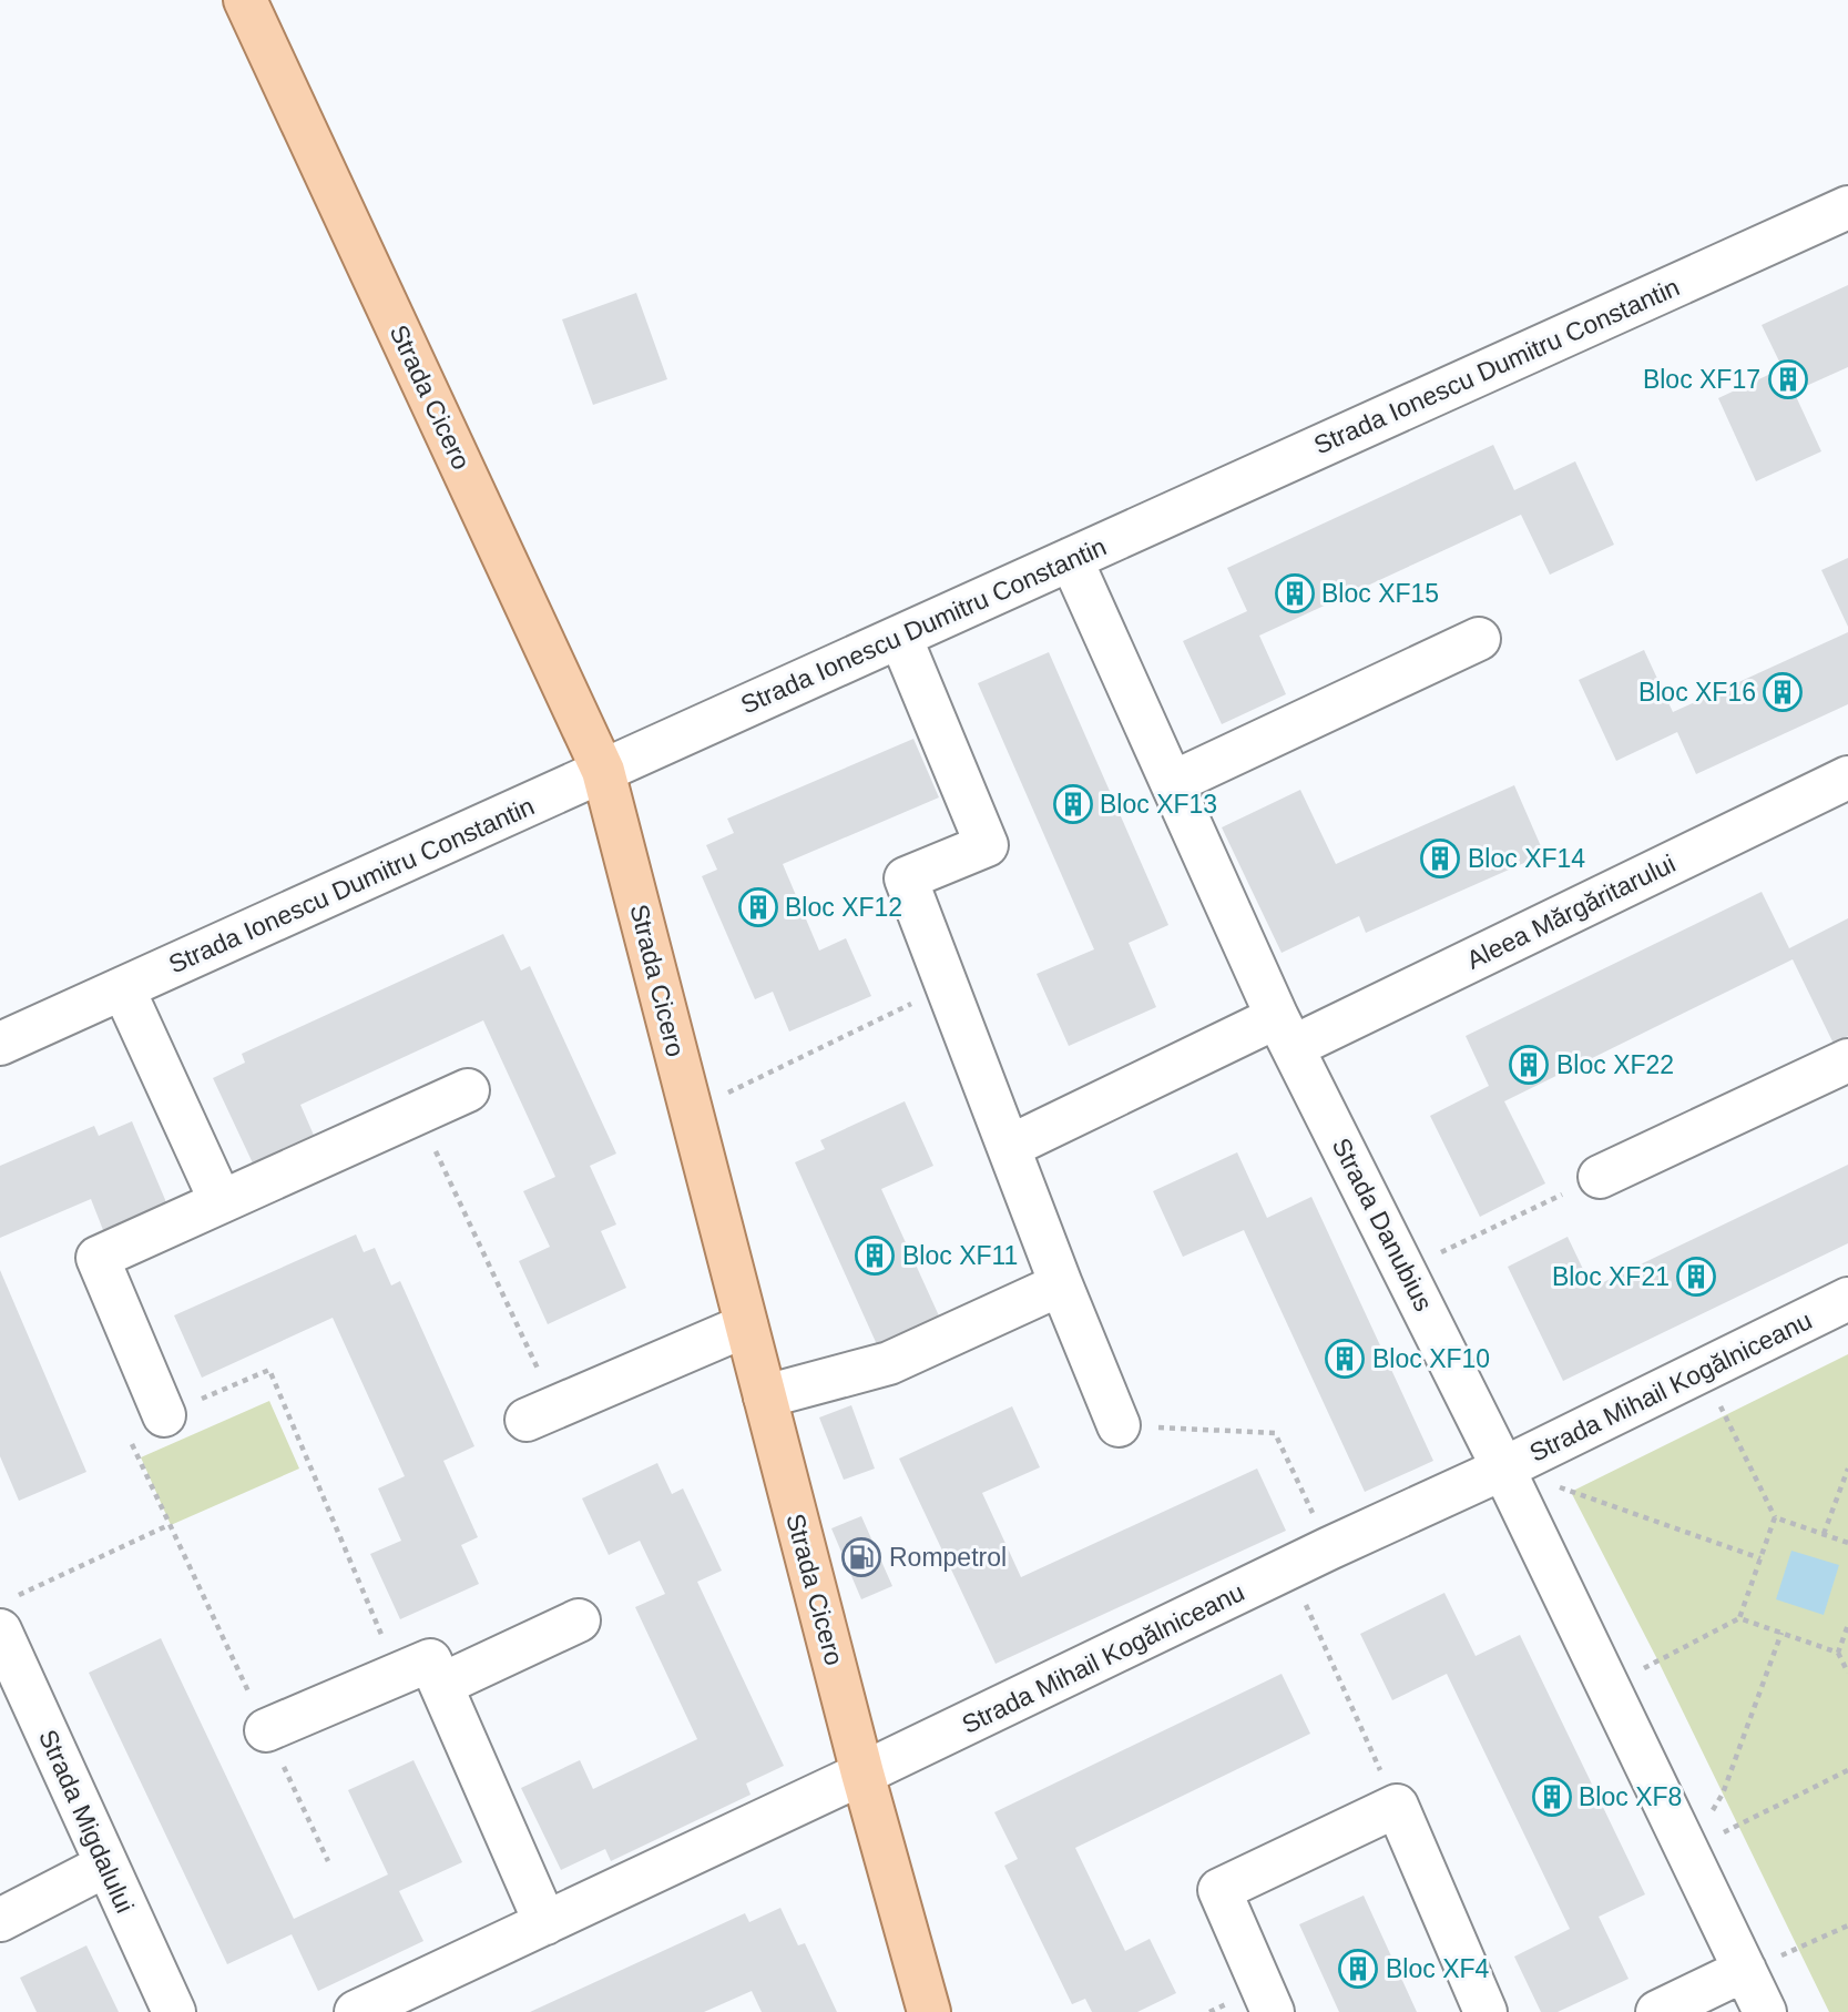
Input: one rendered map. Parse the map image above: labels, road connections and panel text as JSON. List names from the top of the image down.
{
  "streets": {
    "main road": ["Strada Cicero"],
    "street": [
      "Strada Ionescu Dumitru Constantin",
      "Aleea Mărgăritarului",
      "Strada Danubius",
      "Strada Mihail Kogălniceanu",
      "Strada Migdalului"
    ]
  },
  "crossings": [
    ["Strada Ionescu Dumitru Constantin", "Strada Cicero"],
    ["Strada Ionescu Dumitru Constantin", "Strada Danubius"],
    ["Strada Cicero", "Strada Mihail Kogălniceanu"],
    ["Aleea Mărgăritarului", "Strada Danubius"],
    ["Strada Danubius", "Strada Mihail Kogălniceanu"]
  ],
  "places": {
    "building": [
      "Bloc XF17",
      "Bloc XF15",
      "Bloc XF16",
      "Bloc XF13",
      "Bloc XF14",
      "Bloc XF12",
      "Bloc XF22",
      "Bloc XF11",
      "Bloc XF21",
      "Bloc XF10",
      "Bloc XF8",
      "Bloc XF4"
    ],
    "fuel station": ["Rompetrol"]
  }
}
